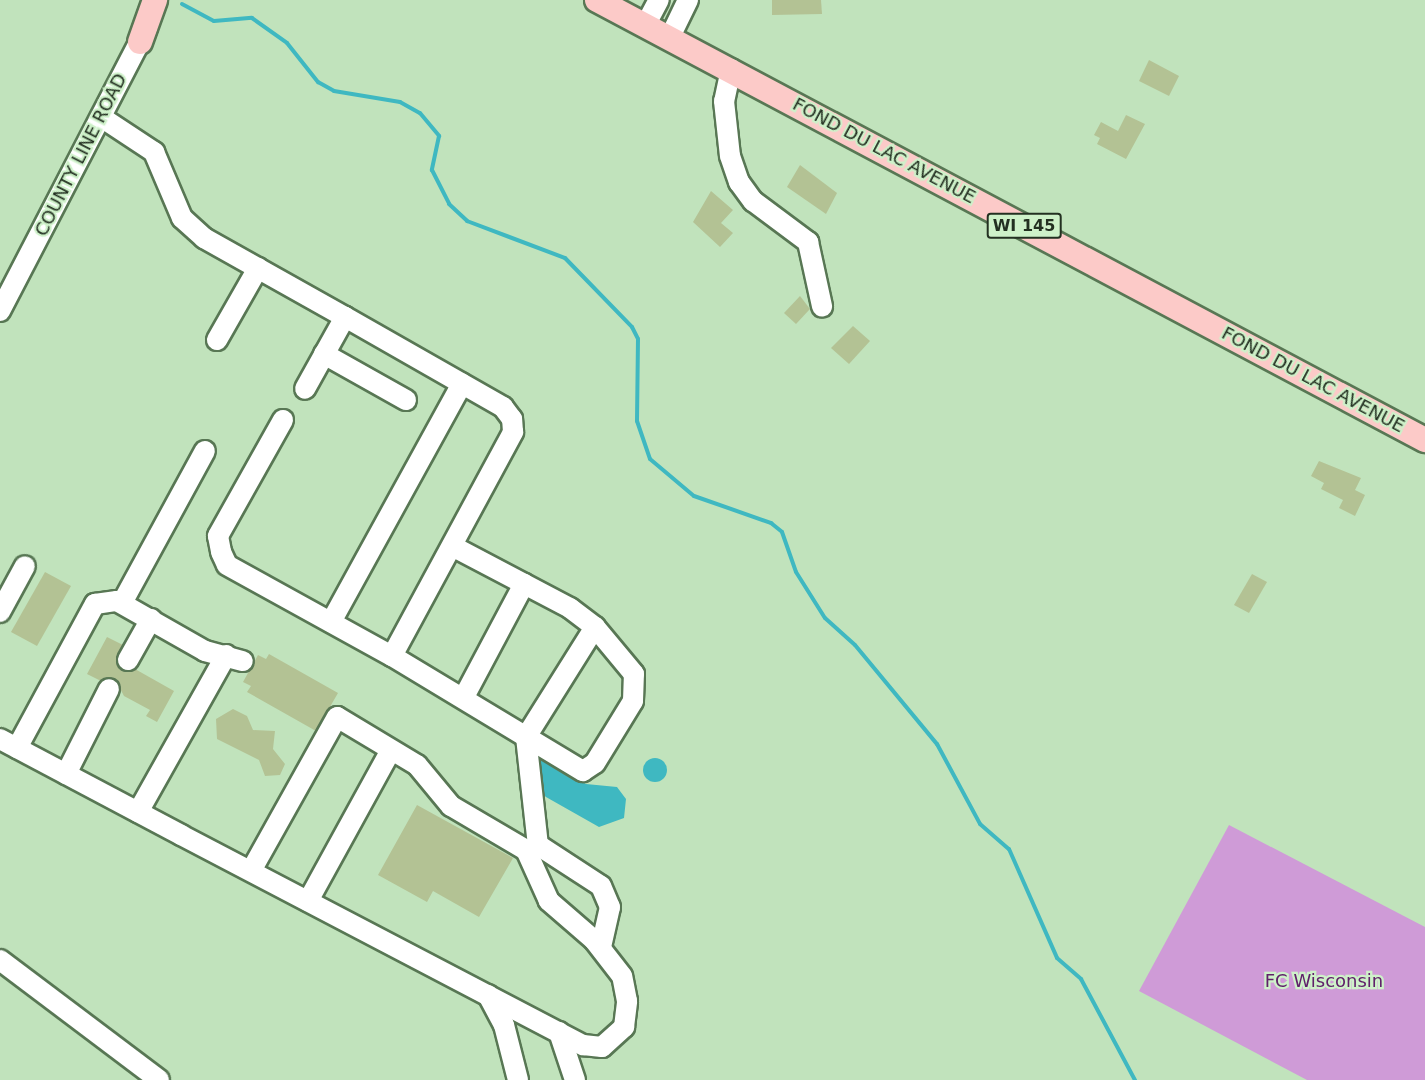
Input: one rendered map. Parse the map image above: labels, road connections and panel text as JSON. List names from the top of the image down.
{
  "streets": {
    "main road": ["FOND DU LAC AVENUE", "WI 145"],
    "street": ["COUNTY LINE ROAD"]
  },
  "parks": ["FC Wisconsin"]
}
